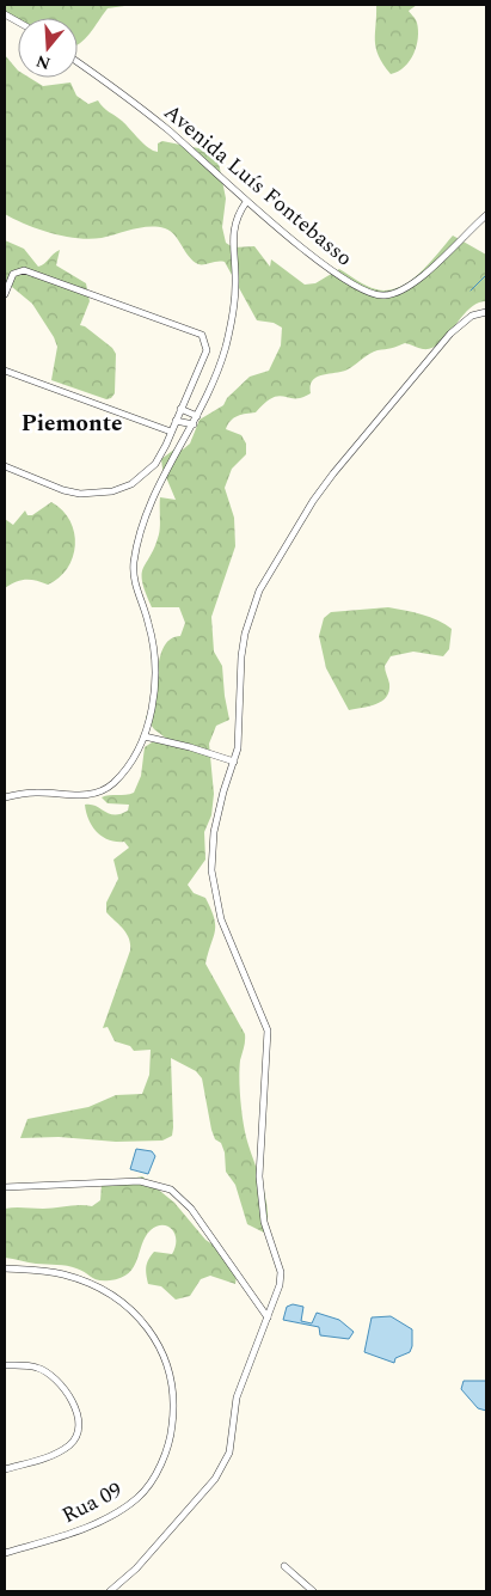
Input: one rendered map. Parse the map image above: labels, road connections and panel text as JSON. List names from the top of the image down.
{
  "streets": {
    "street": ["Avenida Luís Fontebasso", "Rua 09"]
  },
  "districts": ["Piemonte"],
  "north": "bottom"
}
